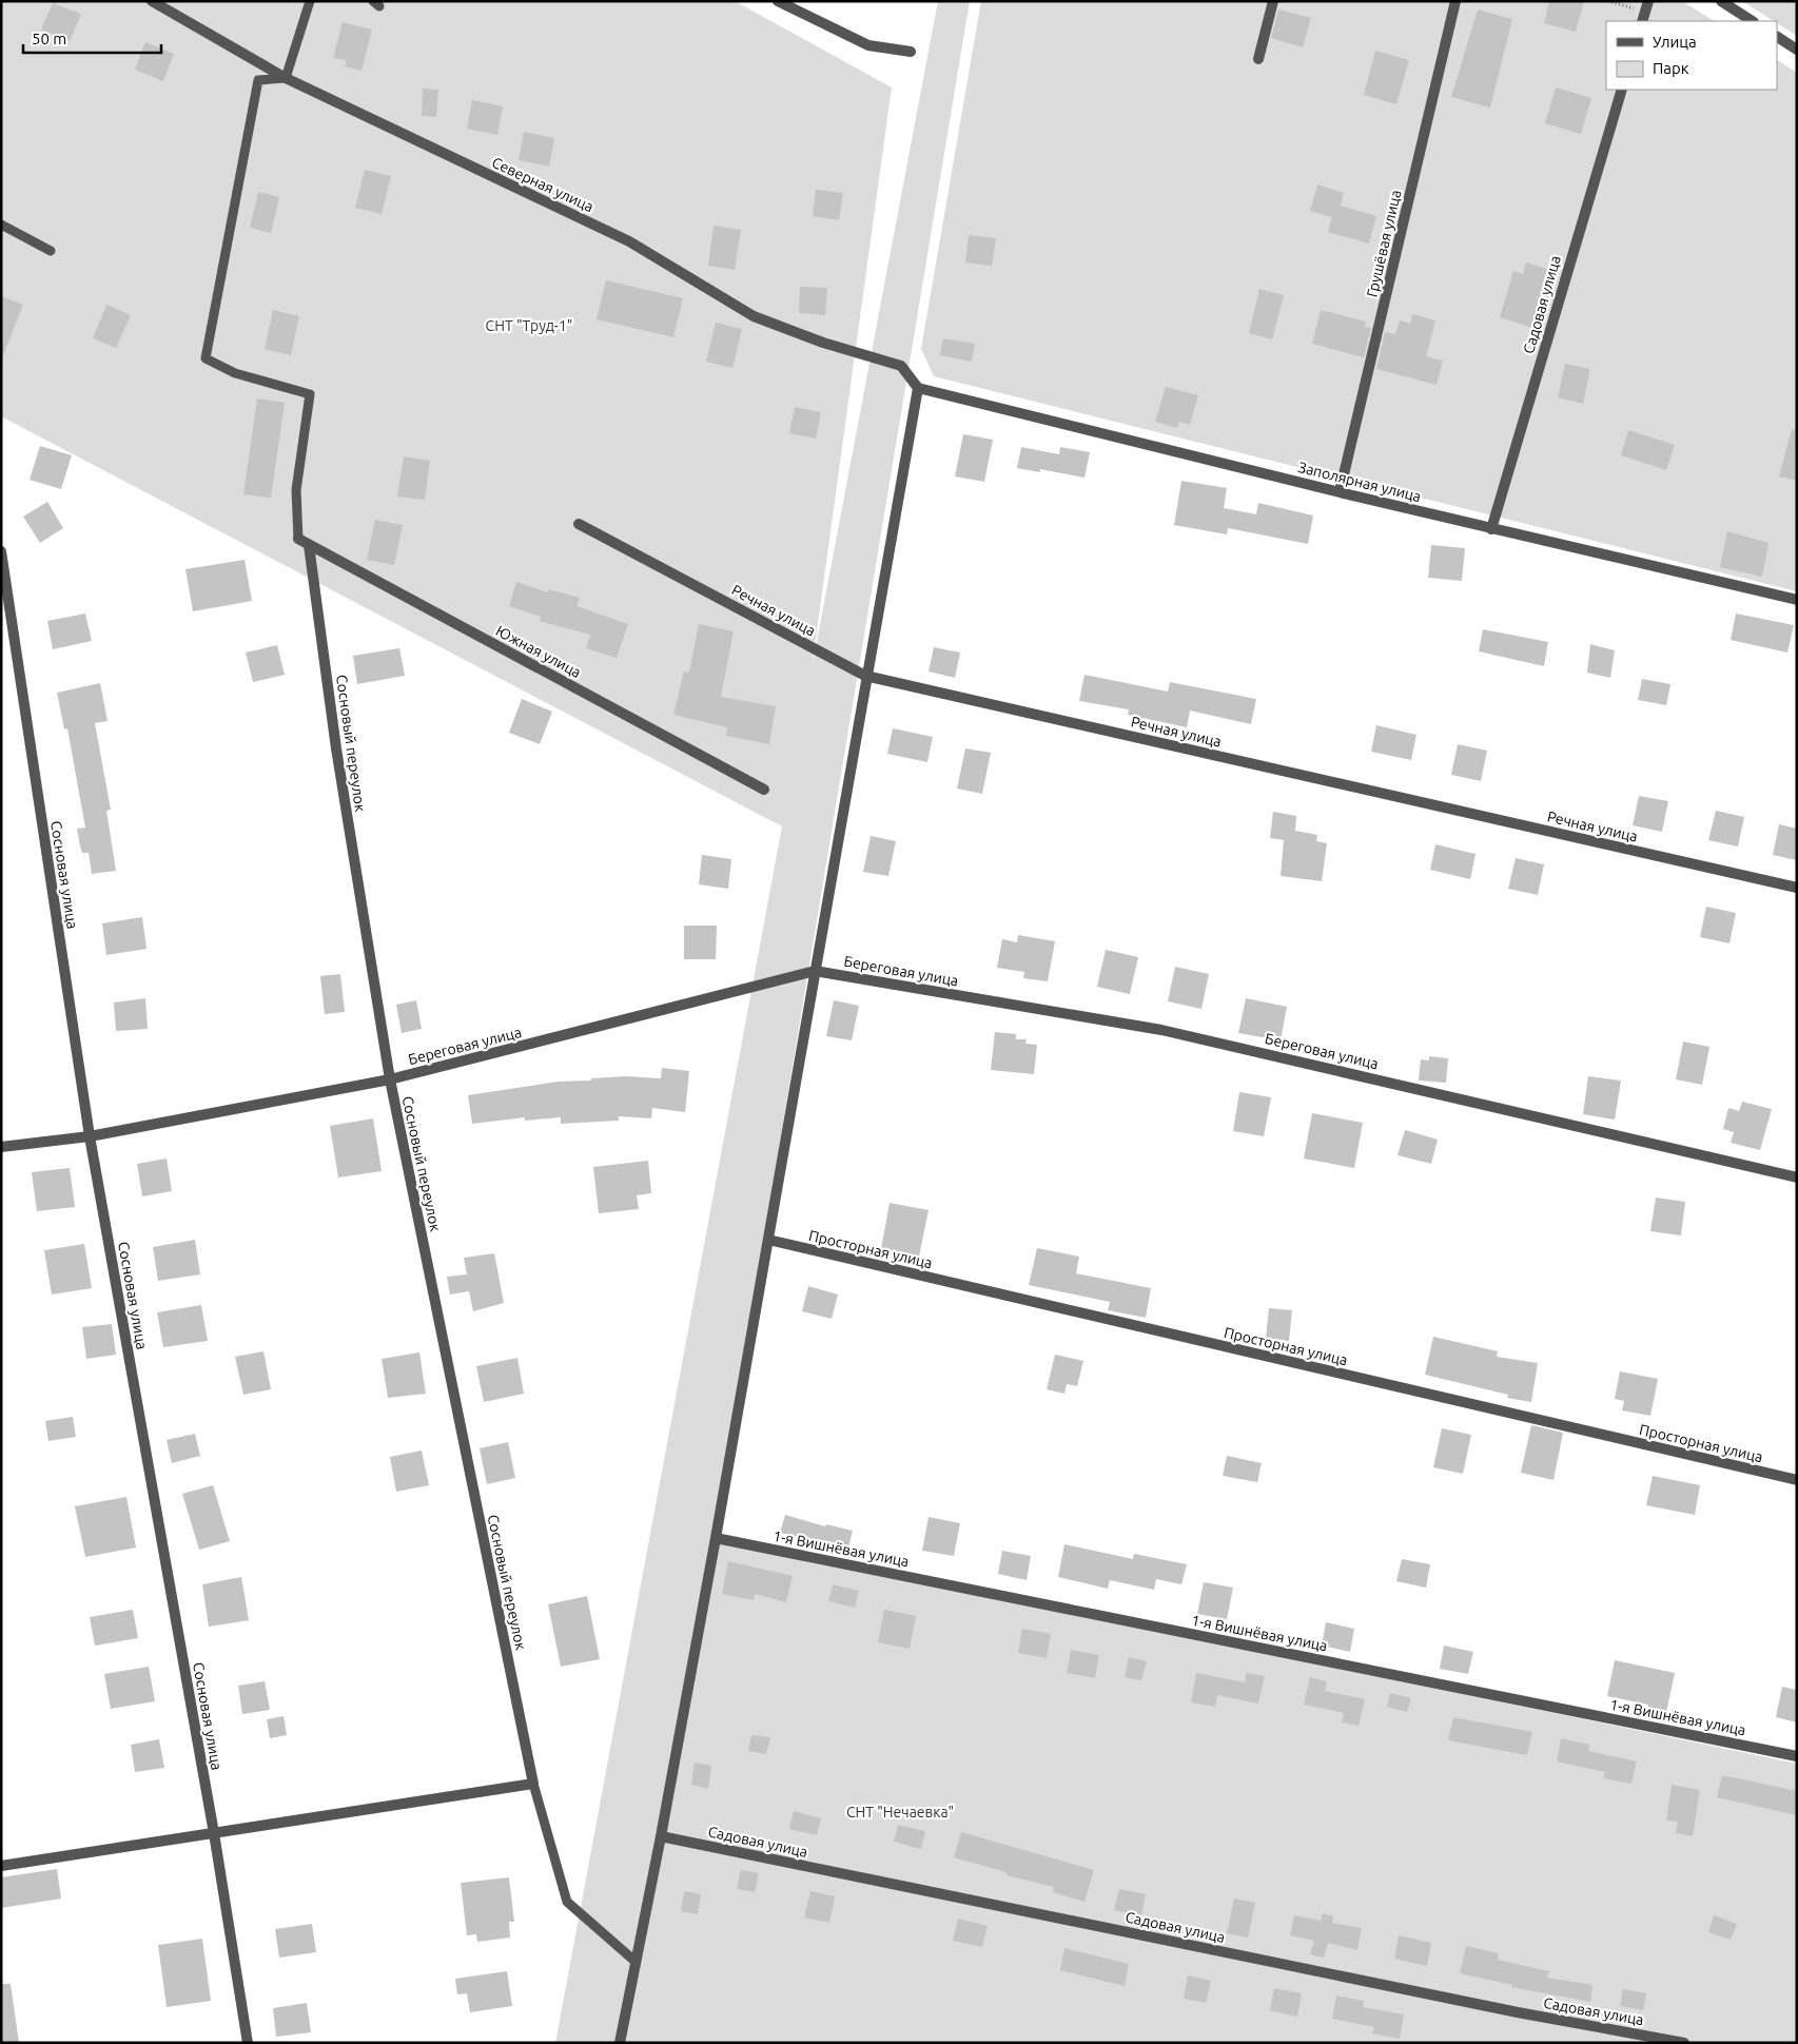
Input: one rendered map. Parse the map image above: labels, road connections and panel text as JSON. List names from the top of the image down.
{
  "streets": {
    "street": [
      "Северная улица",
      "Грушёвая улица",
      "Садовая улица",
      "Заполярная улица",
      "Речная улица",
      "Южная улица",
      "Сосновый переулок",
      "Сосновая улица",
      "Береговая улица",
      "Просторная улица",
      "1-я Вишнёвая улица"
    ]
  },
  "crossings": [
    ["Северная улица", "Заполярная улица"],
    ["Грушёвая улица", "Заполярная улица"],
    ["Садовая улица", "Заполярная улица"],
    ["Южная улица", "Сосновый переулок"],
    ["Сосновый переулок", "Береговая улица"],
    ["Сосновая улица", "Береговая улица"]
  ],
  "parks": ["СНТ \"Труд-1\"", "СНТ \"Нечаевка\""],
  "legend": ["Улица", "Парк"],
  "scale_bar": "50 m"
}
